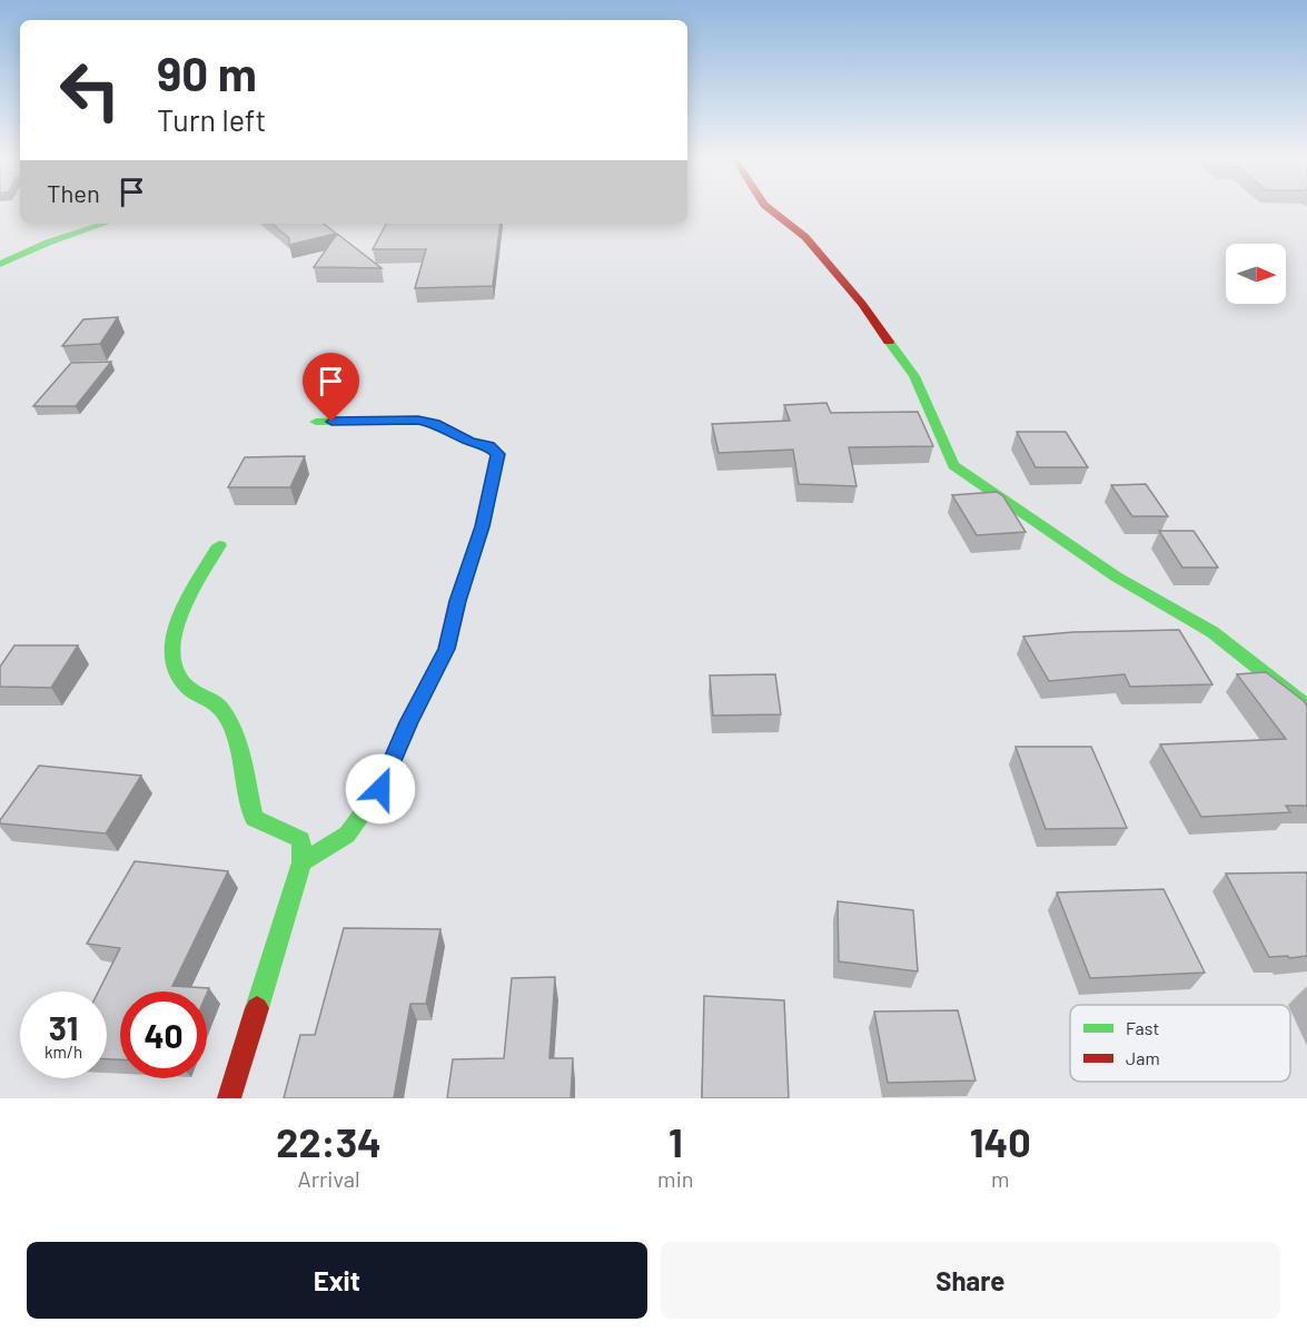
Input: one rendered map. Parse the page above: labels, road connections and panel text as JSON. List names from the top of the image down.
{
  "legend": ["Fast", "Jam"],
  "north": "right",
  "page": {
    "turn": ["90 m", "Turn left"],
    "then": "Then",
    "speed": "31 km/h",
    "limit": "40",
    "eta": [
      "22:34",
      "Arrival",
      "1",
      "min",
      "140",
      "m"
    ],
    "buttons": ["Exit", "Share"]
  }
}
